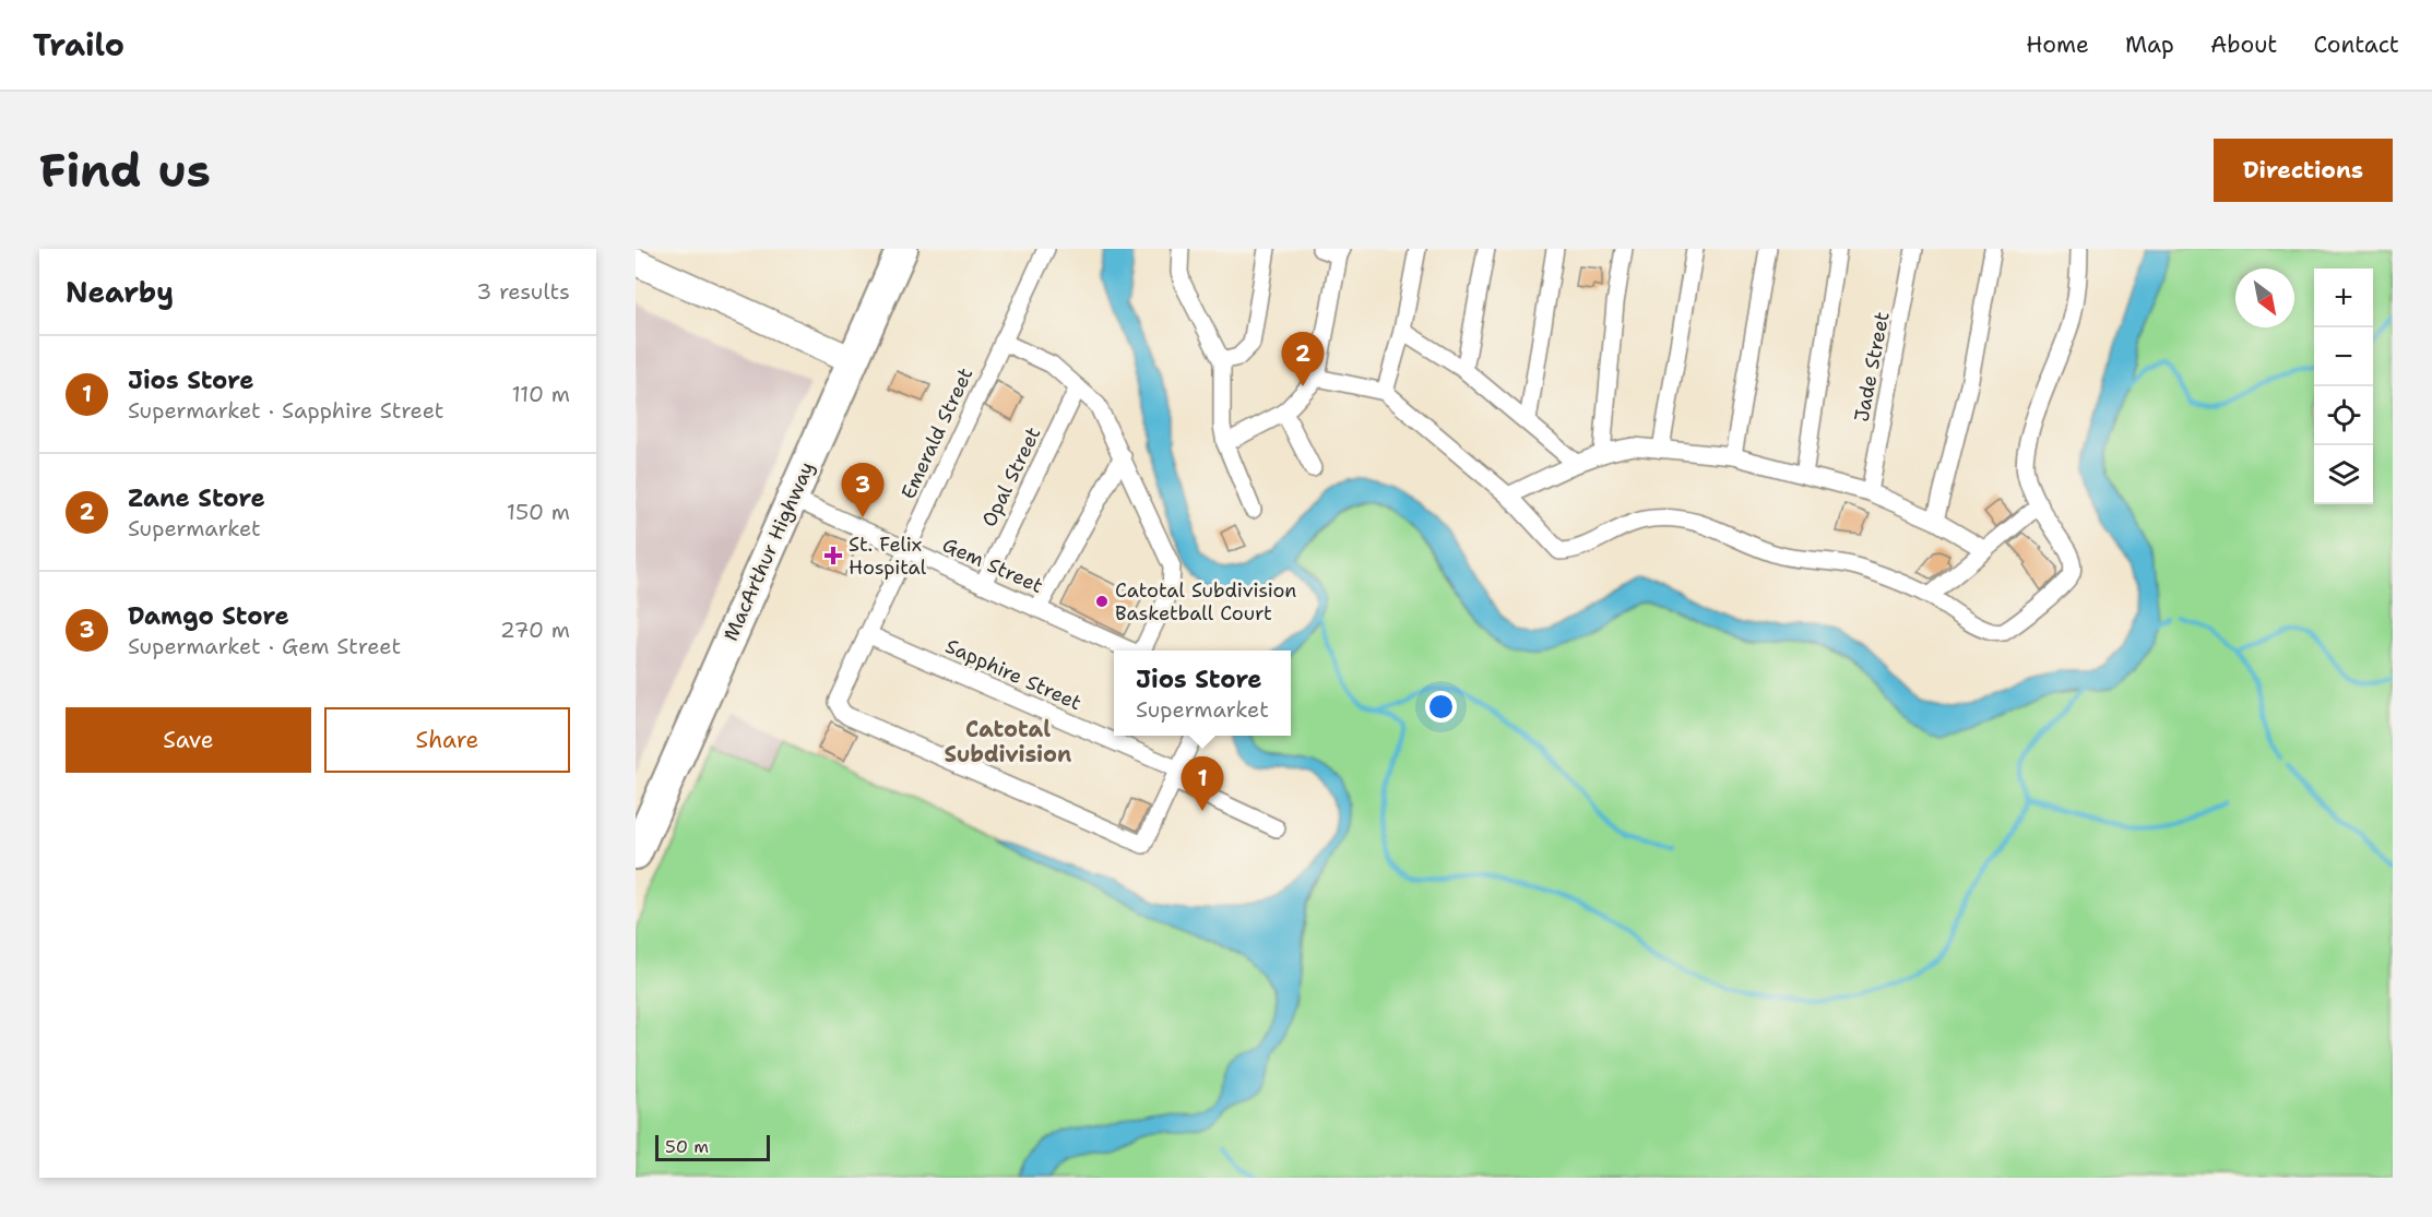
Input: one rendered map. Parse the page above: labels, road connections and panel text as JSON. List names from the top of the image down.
{
  "streets": {
    "highway": ["MacArthur Highway"],
    "street": [
      "Jade Street",
      "Emerald Street",
      "Opal Street",
      "Gem Street",
      "Sapphire Street"
    ]
  },
  "crossings": [
    ["Emerald Street", "Gem Street"],
    ["Emerald Street", "Sapphire Street"],
    ["Opal Street", "Gem Street"],
    ["MacArthur Highway", "Gem Street"]
  ],
  "districts": ["Catotal Subdivision"],
  "places": {
    "health": ["St. Felix Hospital"],
    "other": ["Catotal Subdivision Basketball Court"]
  },
  "scale_bar": "50 m",
  "north": "bottom right",
  "page": {
    "header": "Trailo",
    "nav": [
      "Home",
      "Map",
      "About",
      "Contact"
    ],
    "buttons": [
      "Directions",
      ["Save", "Share"]
    ],
    "title": "Find us",
    "heading": ["Nearby", "3 results"],
    "map_buttons": ["+", "−"],
    "pins": ["2", "3", "1"],
    "list": [
      {
        "mark": "1",
        "name": "Jios Store",
        "note": "Supermarket · Sapphire Street",
        "value": "110 m"
      },
      {
        "mark": "2",
        "name": "Zane Store",
        "note": "Supermarket",
        "value": "150 m"
      },
      {
        "mark": "3",
        "name": "Damgo Store",
        "note": "Supermarket · Gem Street",
        "value": "270 m"
      }
    ],
    "popup": ["Jios Store", "Supermarket"],
    "scale": "50 m"
  }
}
